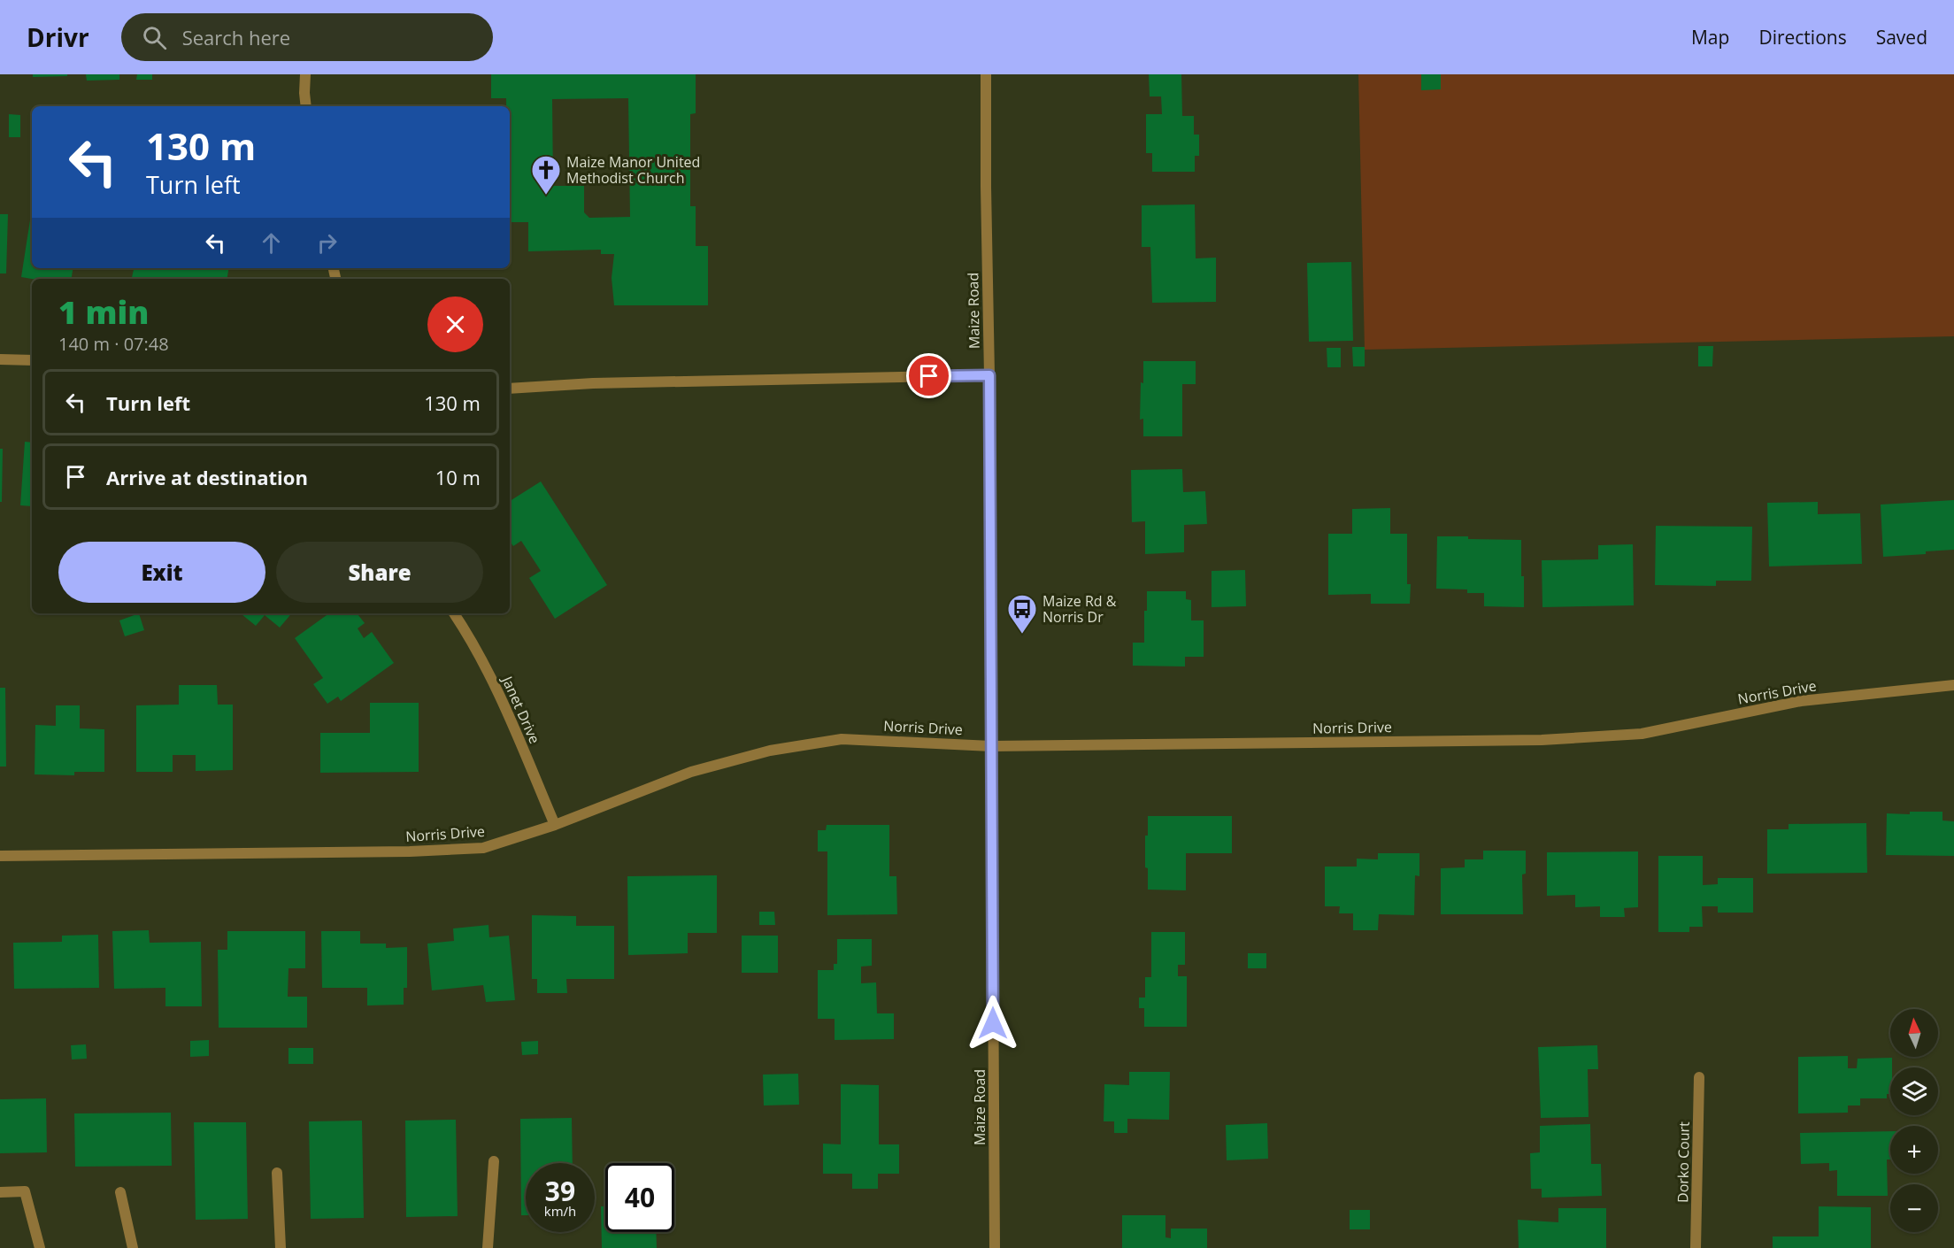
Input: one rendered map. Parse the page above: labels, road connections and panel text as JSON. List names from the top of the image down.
{
  "streets": {
    "street": [
      "Maize Road",
      "Norris Drive",
      "Janet Drive",
      "Dorko Court"
    ]
  },
  "crossings": [
    ["Maize Road", "Norris Drive"],
    ["Norris Drive", "Janet Drive"]
  ],
  "places": {
    "church": ["Maize Manor United Methodist Church"],
    "bus stop": ["Maize Rd & Norris Dr"]
  },
  "north": "top",
  "page": {
    "header": "Drivr",
    "search": "Search here",
    "nav": ["Map", "Directions", "Saved"],
    "turn": ["130 m", "Turn left"],
    "heading": ["1 min", "140 m · 07:48"],
    "list": [
      {
        "name": "Turn left",
        "value": "130 m"
      },
      {
        "name": "Arrive at destination",
        "value": "10 m"
      }
    ],
    "buttons": ["Exit", "Share"],
    "map_buttons": ["+", "−"],
    "speed": "39 km/h",
    "limit": "40"
  }
}
